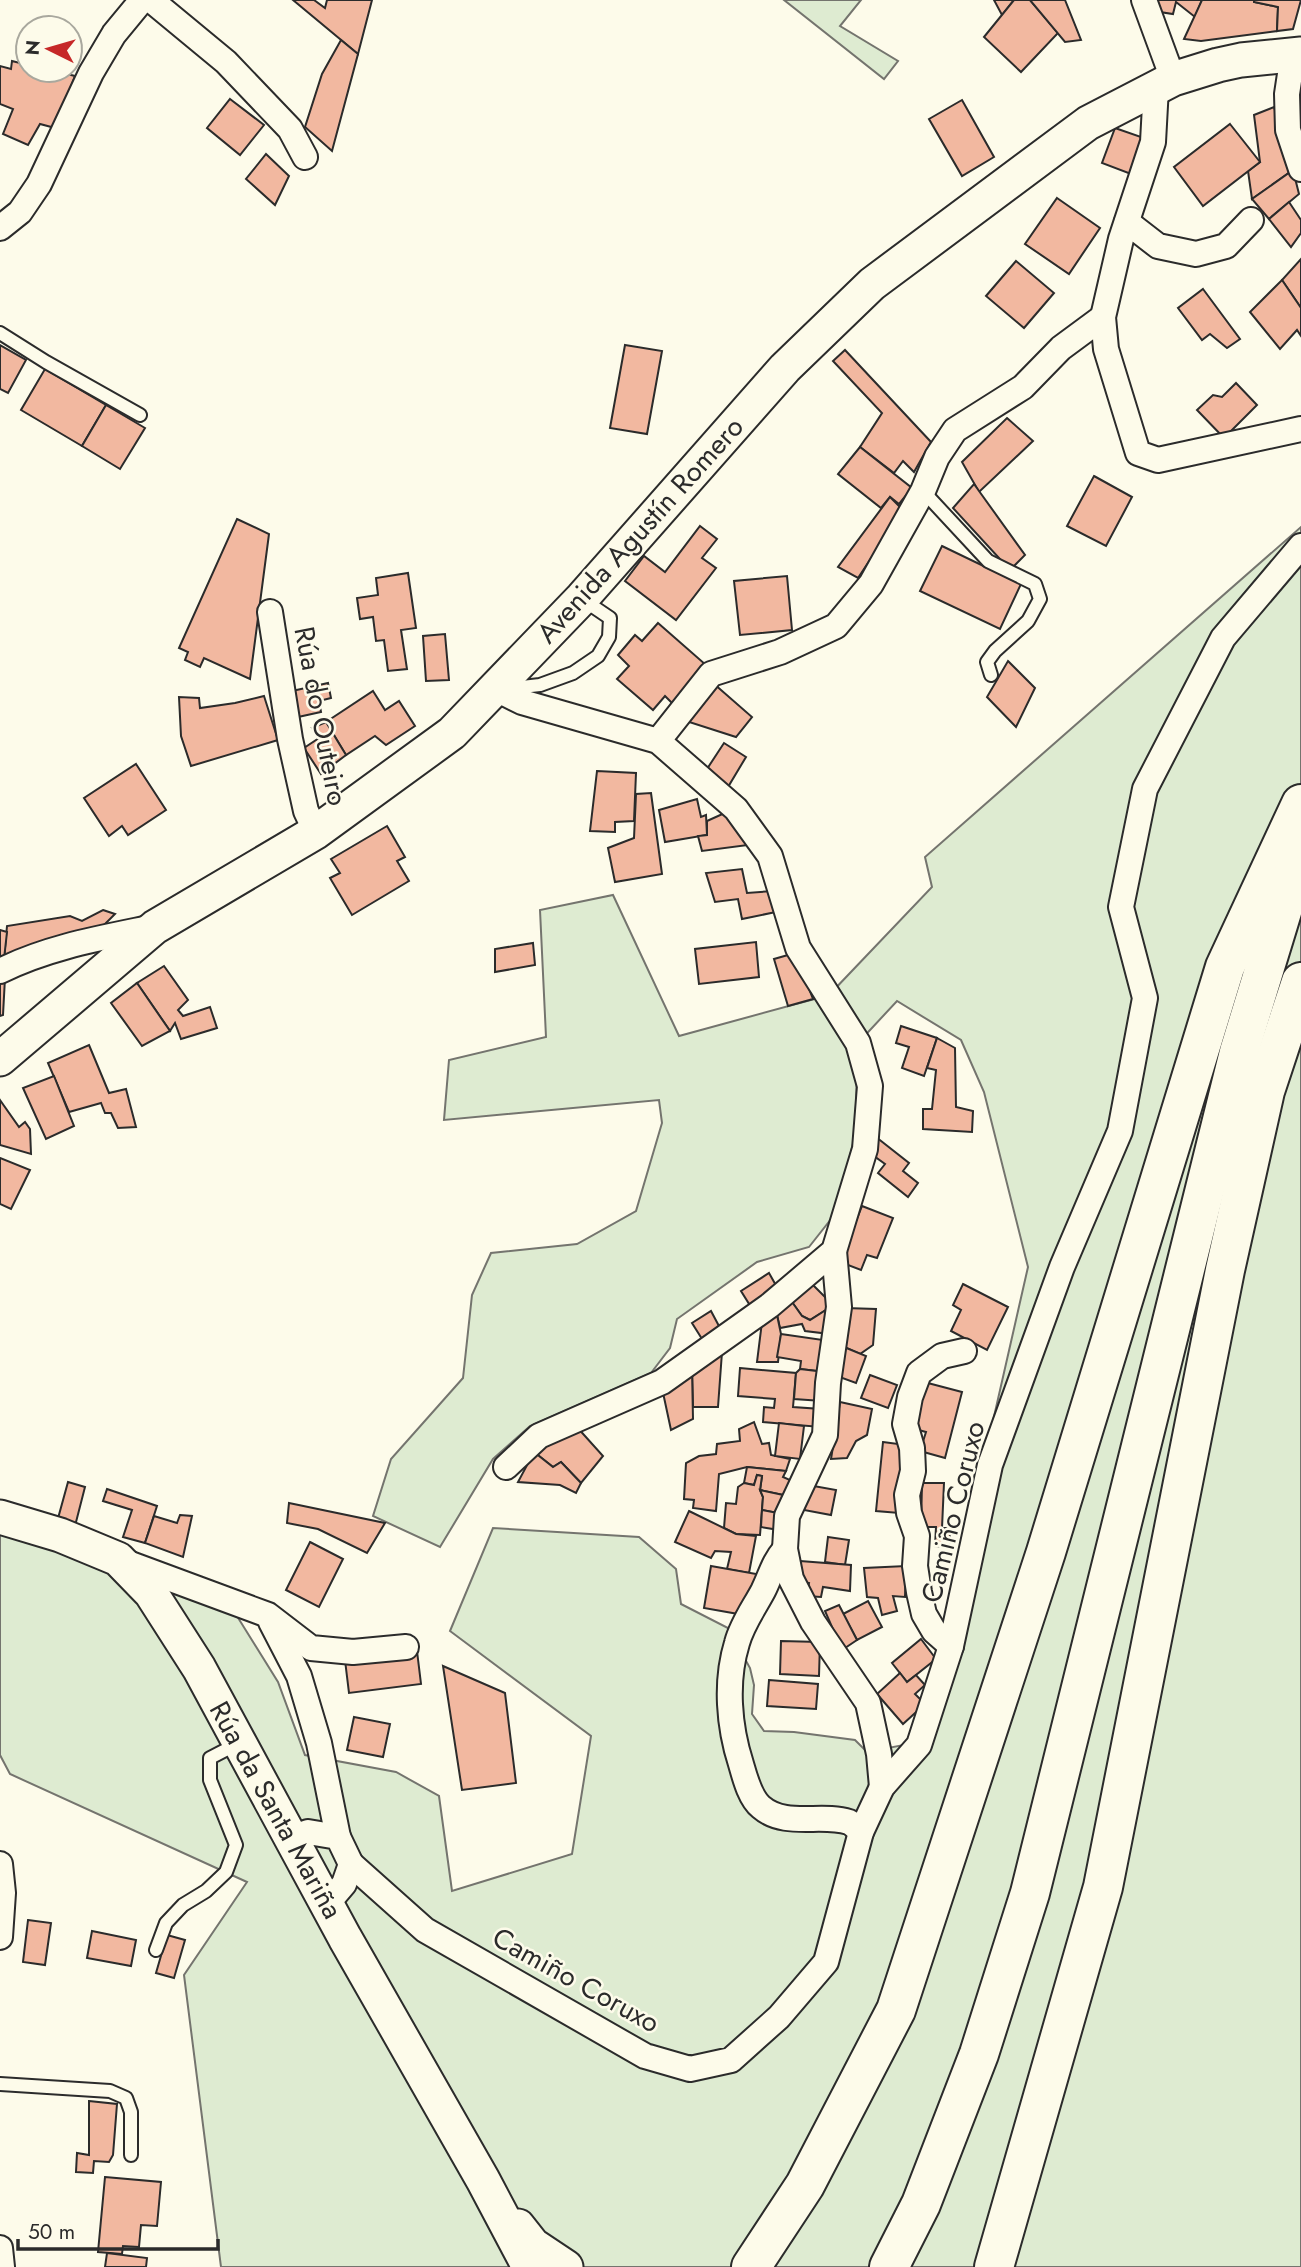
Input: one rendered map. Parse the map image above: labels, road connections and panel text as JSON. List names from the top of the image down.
{
  "streets": {
    "street": [
      "Avenida Agustín Romero",
      "Rúa do Outeiro",
      "Camiño Coruxo",
      "Rúa da Santa Mariña"
    ]
  },
  "crossings": [
    ["Avenida Agustín Romero", "Rúa do Outeiro"]
  ],
  "scale_bar": "50 m",
  "north": "left"
}
